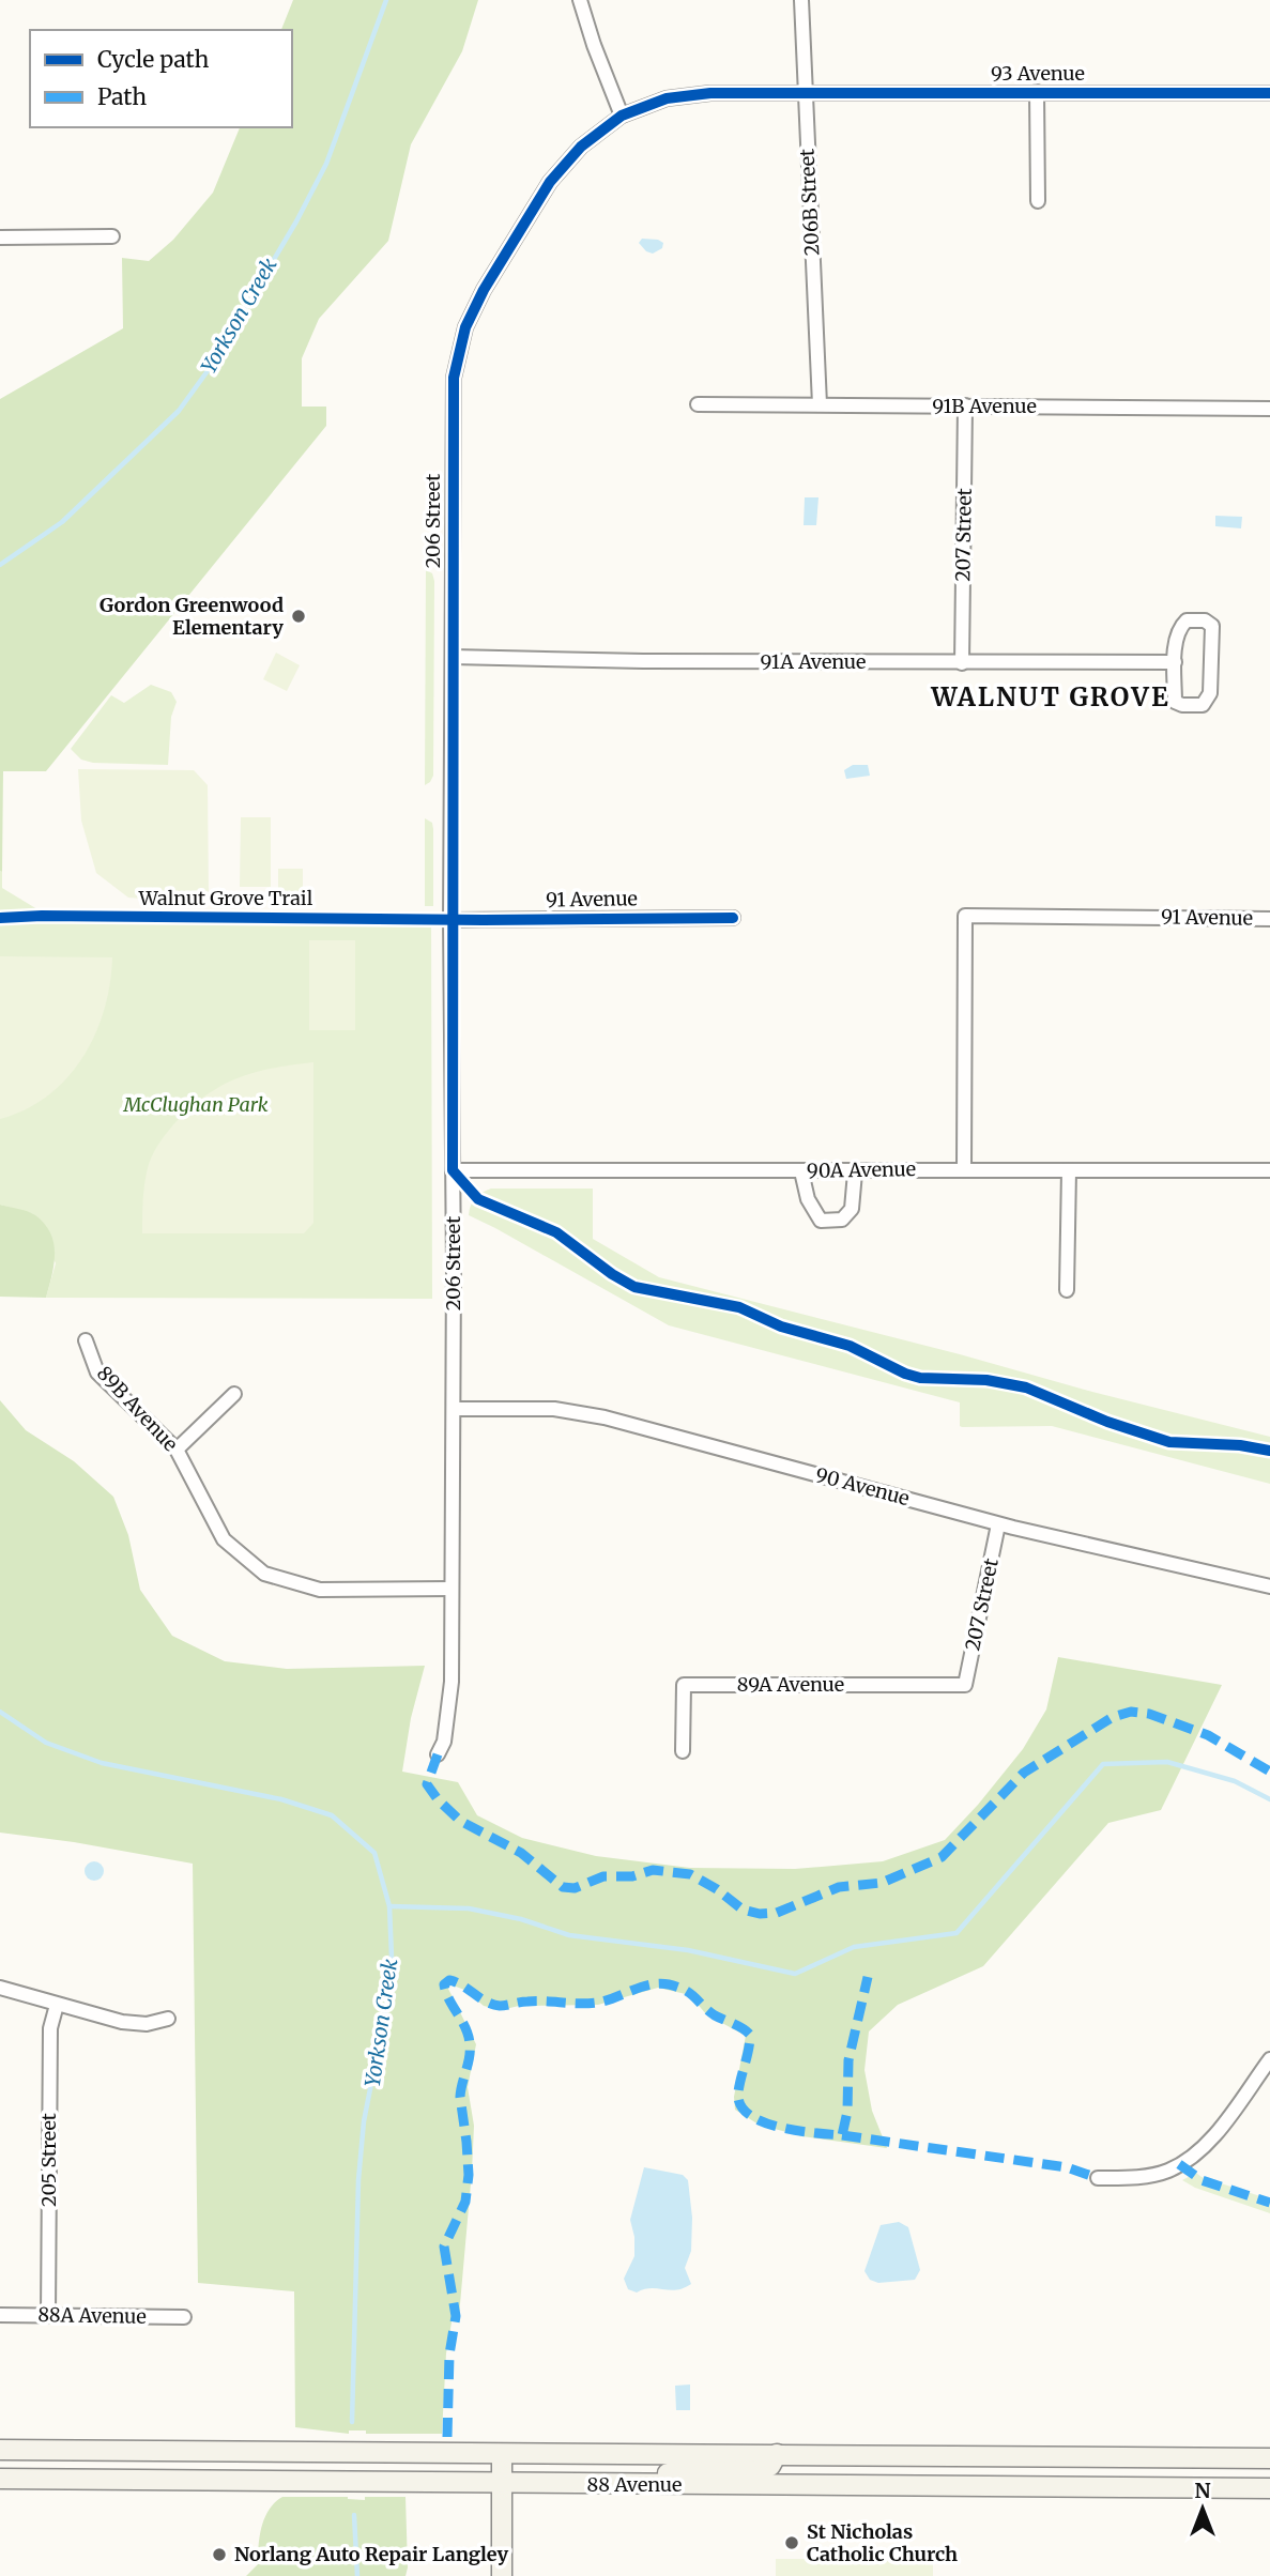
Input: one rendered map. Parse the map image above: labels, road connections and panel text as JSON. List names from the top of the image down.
{
  "streets": {
    "main road": ["88 Avenue"],
    "street": [
      "93 Avenue",
      "206B Street",
      "91B Avenue",
      "206 Street",
      "207 Street",
      "91A Avenue",
      "91 Avenue",
      "90A Avenue",
      "89B Avenue",
      "90 Avenue",
      "89A Avenue",
      "205 Street",
      "88A Avenue"
    ],
    "cycle path": ["Walnut Grove Trail"]
  },
  "crossings": [
    ["93 Avenue", "206B Street"],
    ["93 Avenue", "206 Street"],
    ["206B Street", "91B Avenue"],
    ["206B Street", "206 Street"],
    ["91B Avenue", "207 Street"],
    ["206 Street", "91A Avenue"],
    ["206 Street", "91 Avenue"],
    ["206 Street", "90A Avenue"],
    ["206 Street", "89B Avenue"],
    ["206 Street", "90 Avenue"],
    ["207 Street", "91A Avenue"],
    ["207 Street", "90 Avenue"],
    ["207 Street", "89A Avenue"],
    ["91 Avenue", "90A Avenue"],
    ["205 Street", "88A Avenue"]
  ],
  "districts": ["WALNUT GROVE"],
  "water": ["Yorkson Creek"],
  "parks": ["McClughan Park"],
  "places": ["Gordon Greenwood Elementary", "St Nicholas Catholic Church", "Norlang Auto Repair Langley"],
  "legend": ["Cycle path", "Path"],
  "north": "top"
}
